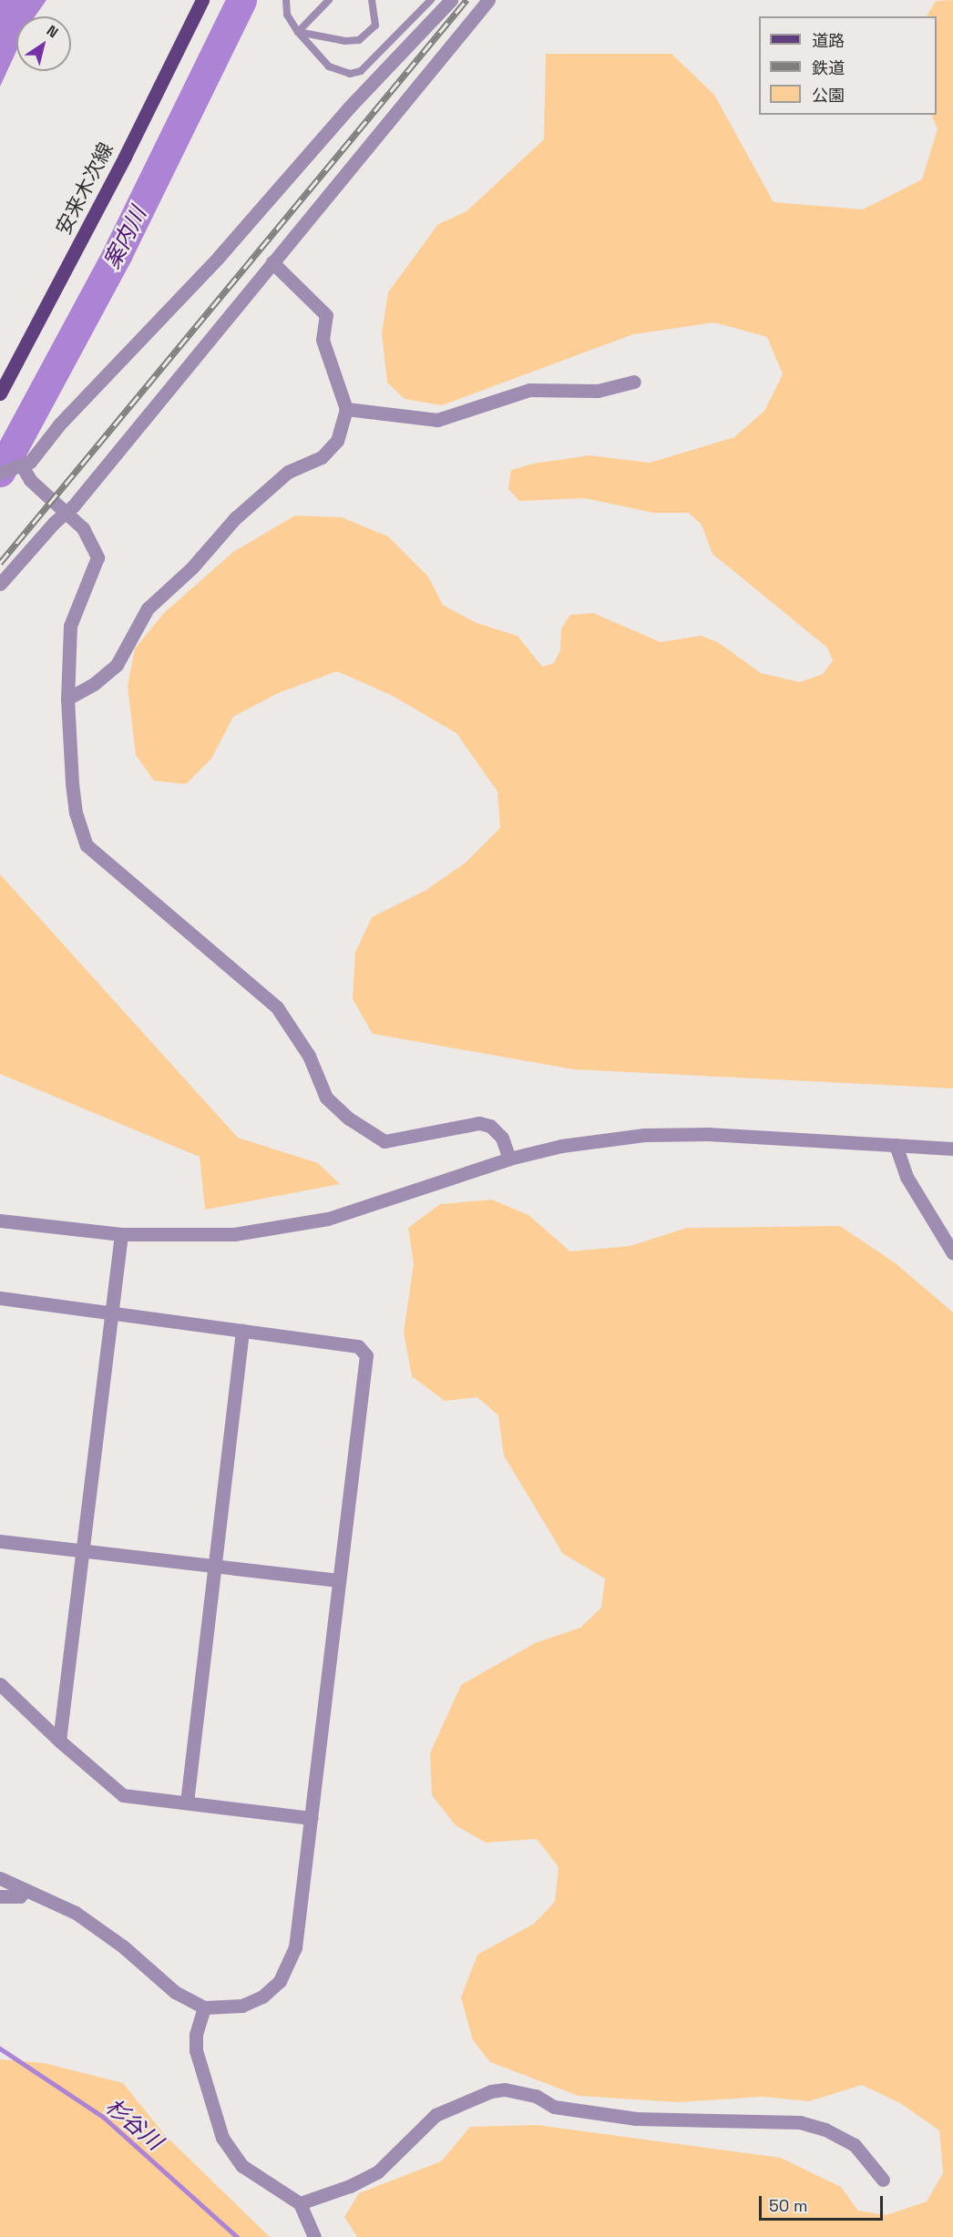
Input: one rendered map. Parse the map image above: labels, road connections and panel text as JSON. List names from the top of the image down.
{
  "streets": {
    "main road": ["安来木次線"]
  },
  "water": ["案内川", "杉谷川"],
  "legend": ["道路", "鉄道", "公園"],
  "scale_bar": "50 m",
  "north": "top right"
}
